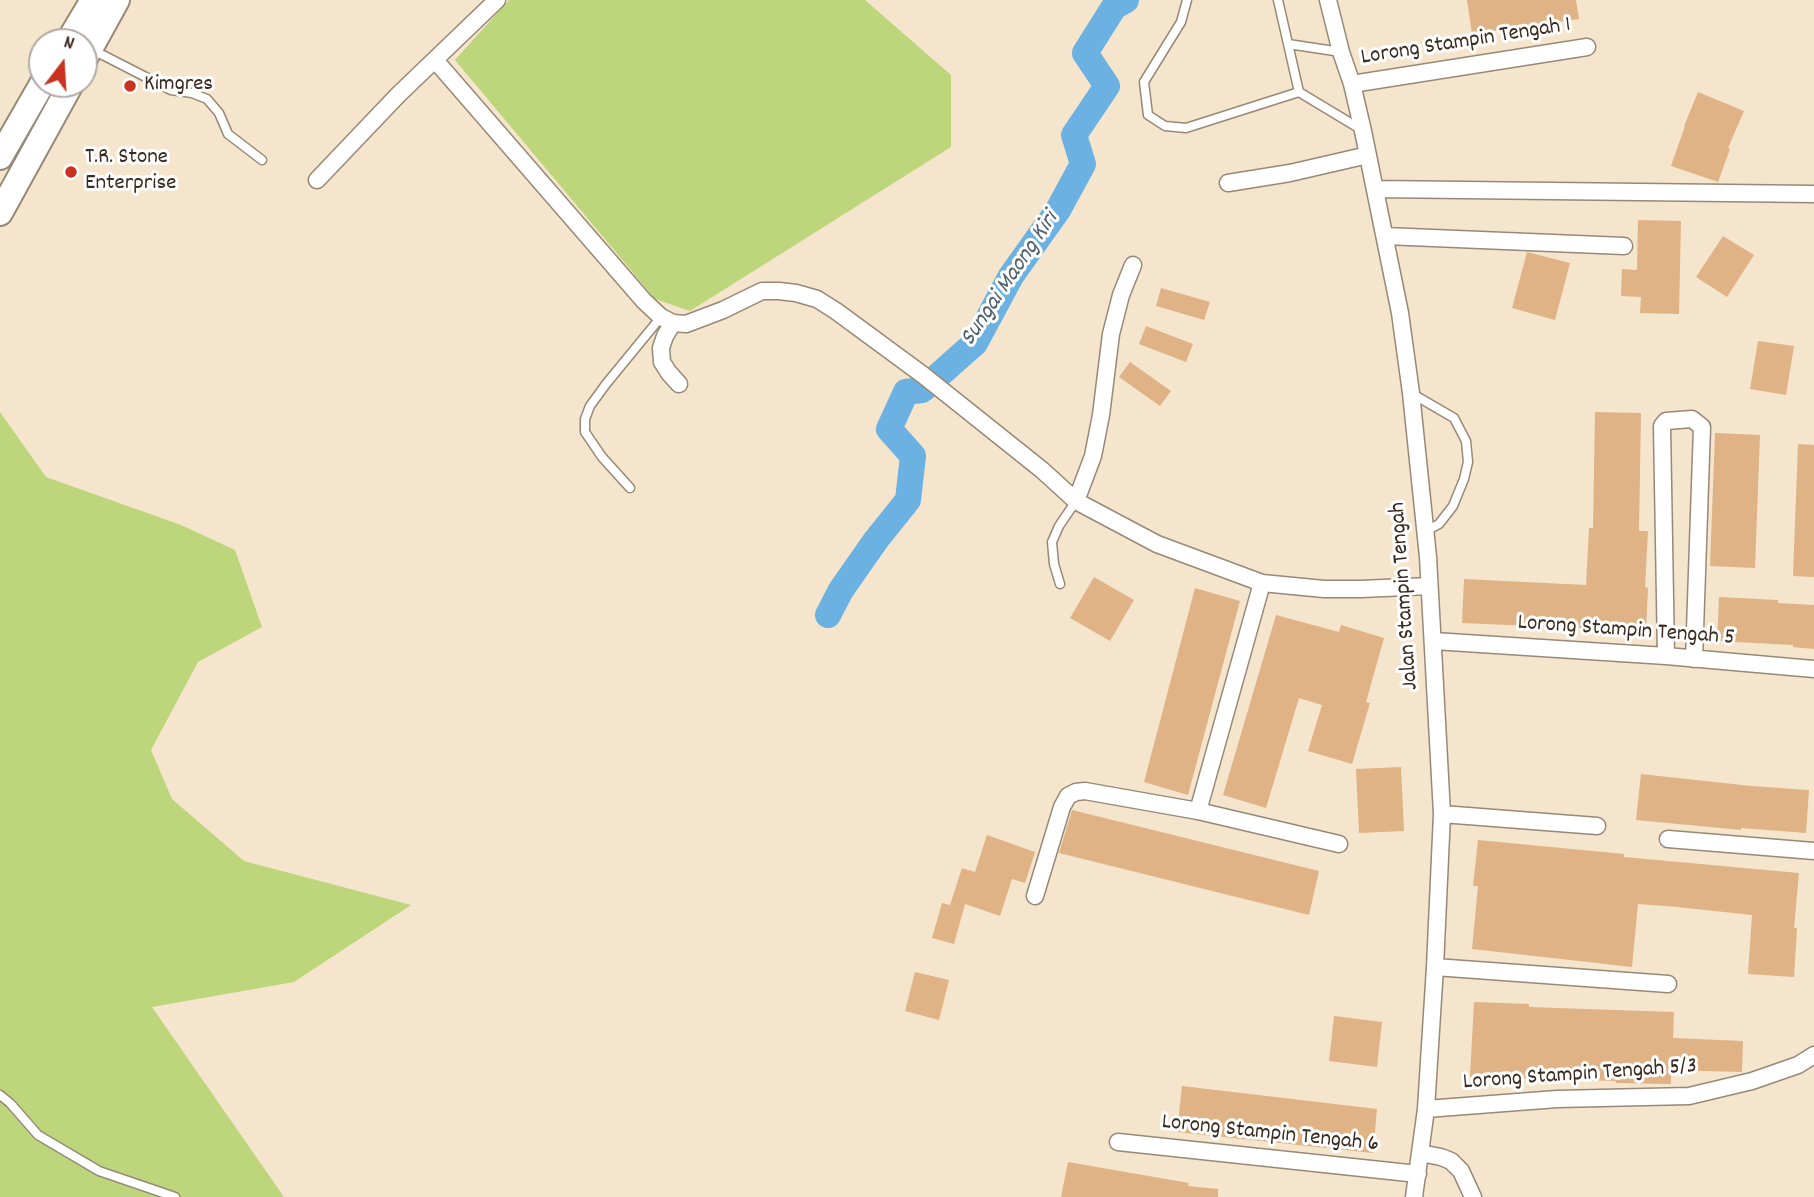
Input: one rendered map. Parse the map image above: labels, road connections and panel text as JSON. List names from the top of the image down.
{
  "streets": {
    "street": [
      "Lorong Stampin Tengah 1",
      "Jalan Stampin Tengah",
      "Lorong Stampin Tengah 5",
      "Lorong Stampin Tengah 5/3",
      "Lorong Stampin Tengah 6"
    ]
  },
  "crossings": [
    ["Lorong Stampin Tengah 1", "Jalan Stampin Tengah"],
    ["Jalan Stampin Tengah", "Lorong Stampin Tengah 5"],
    ["Jalan Stampin Tengah", "Lorong Stampin Tengah 5/3"],
    ["Jalan Stampin Tengah", "Lorong Stampin Tengah 6"]
  ],
  "water": ["Sungai Maong Kiri"],
  "places": ["Kimgres", "T.R. Stone Enterprise"],
  "north": "top"
}
